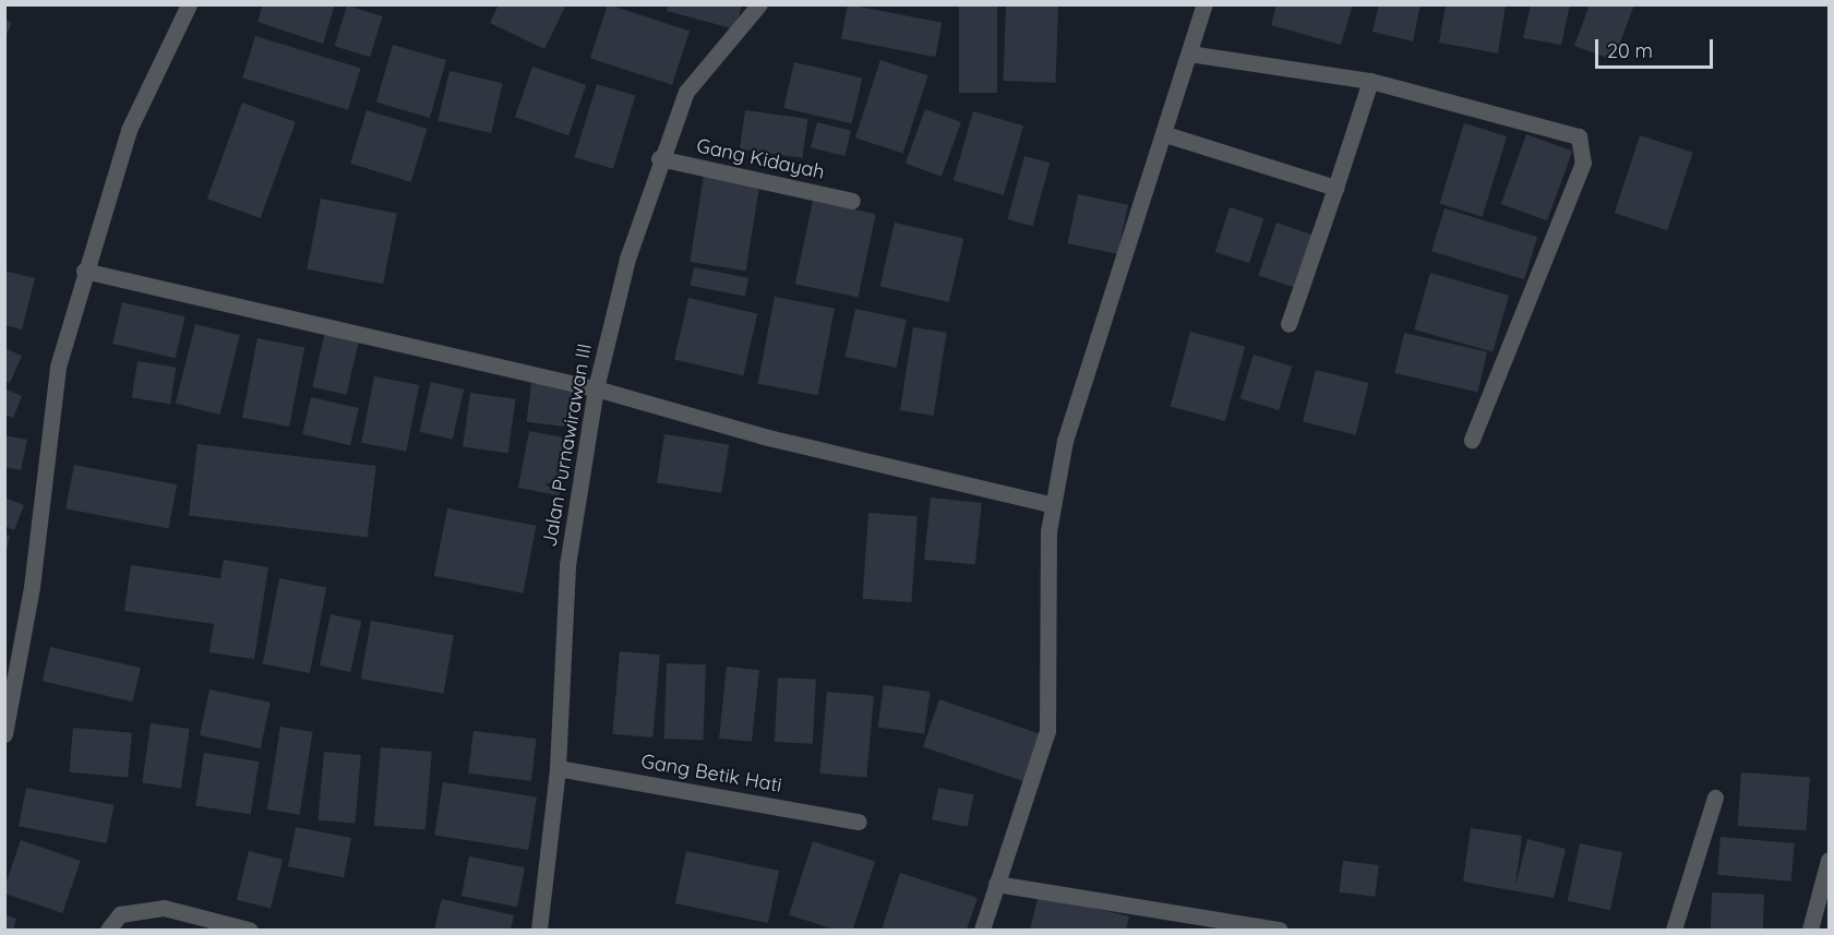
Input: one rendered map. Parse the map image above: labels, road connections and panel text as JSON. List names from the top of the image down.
{
  "streets": {
    "street": ["Gang Kidayah", "Jalan Purnawirawan III", "Gang Betik Hati"]
  },
  "crossings": [
    ["Gang Kidayah", "Jalan Purnawirawan III"],
    ["Jalan Purnawirawan III", "Gang Betik Hati"]
  ],
  "scale_bar": "20 m"
}
